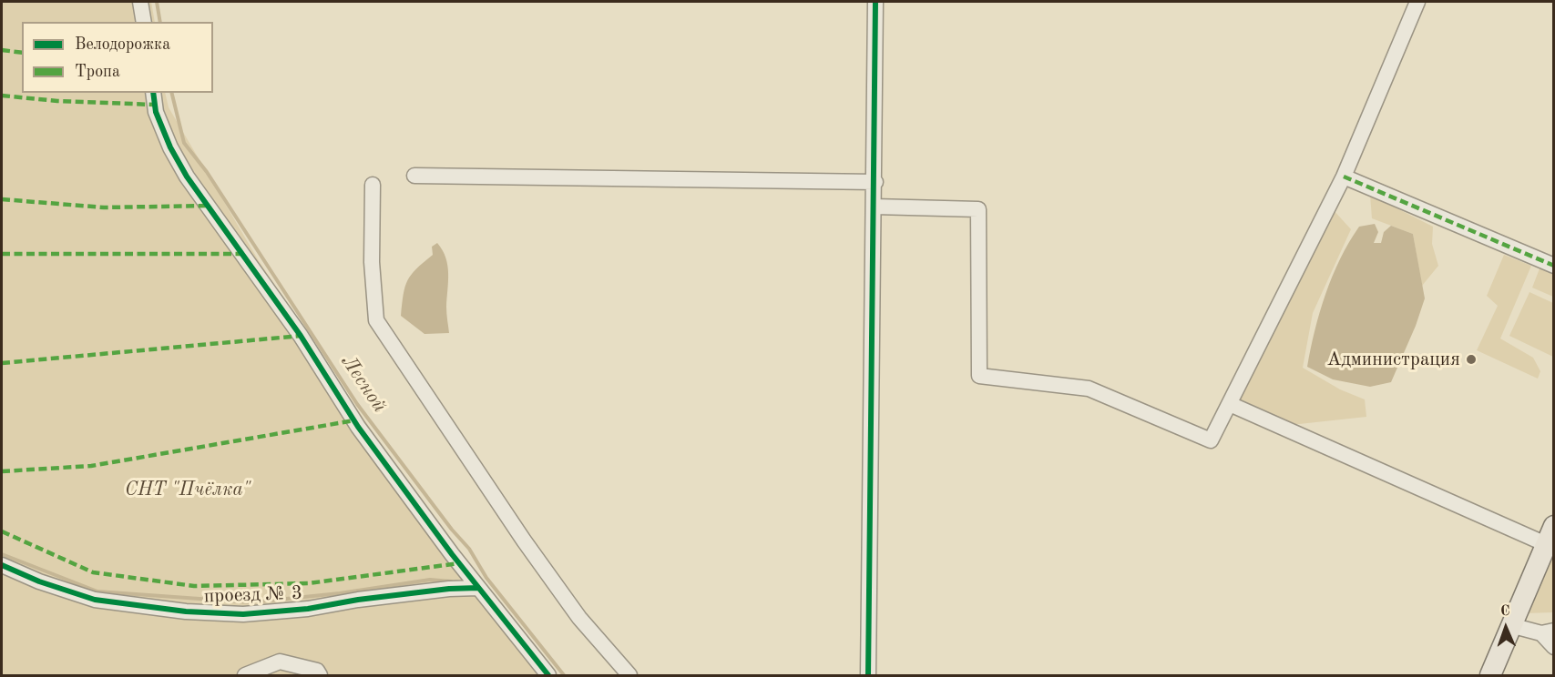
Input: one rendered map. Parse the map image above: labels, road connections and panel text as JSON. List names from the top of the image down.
{
  "streets": {
    "street": ["проезд № 3"]
  },
  "water": ["Лесной"],
  "parks": ["СНТ \"Пчёлка\""],
  "places": ["Администрация"],
  "legend": ["Велодорожка", "Тропа"],
  "north": "top"
}
